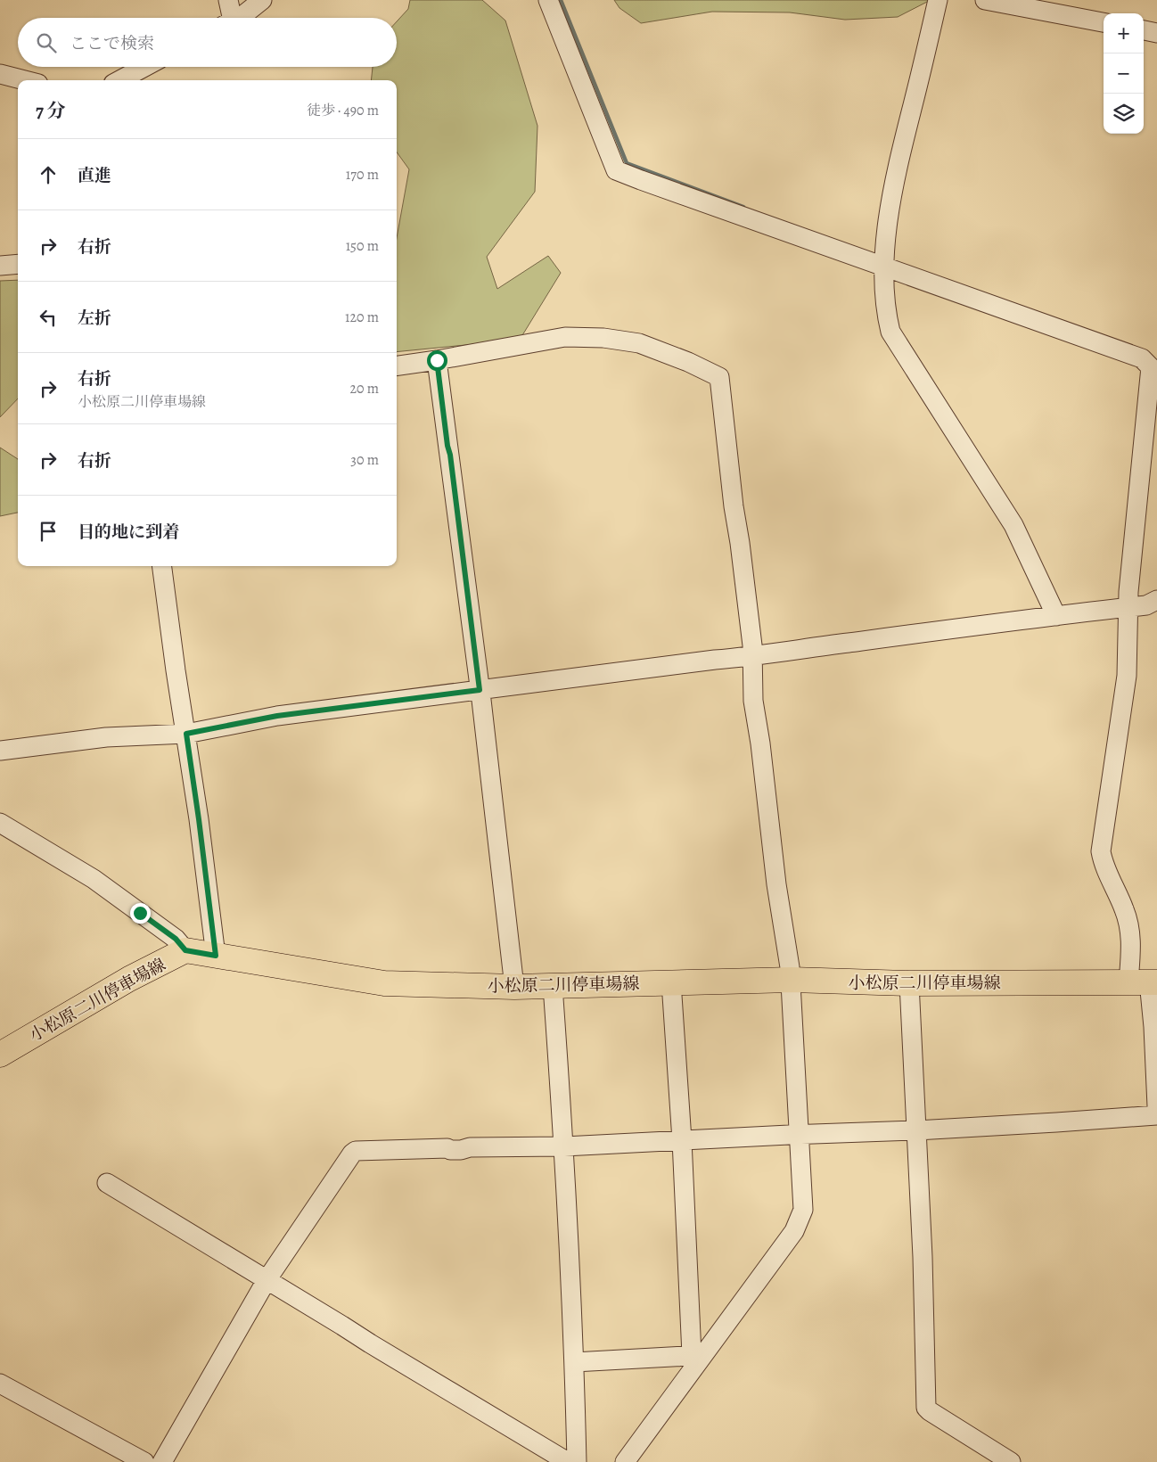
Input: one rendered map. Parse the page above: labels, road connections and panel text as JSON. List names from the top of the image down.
{
  "streets": {
    "main road": ["小松原二川停車場線"]
  },
  "page": {
    "map_buttons": ["+", "−"],
    "search": "ここで検索",
    "heading": ["7 分", "徒歩 · 490 m"],
    "list": [
      ["直進", "170 m"],
      ["右折", "150 m"],
      ["左折", "120 m"],
      ["右折", "小松原二川停車場線", "20 m"],
      ["右折", "30 m"],
      "目的地に到着"
    ]
  }
}
